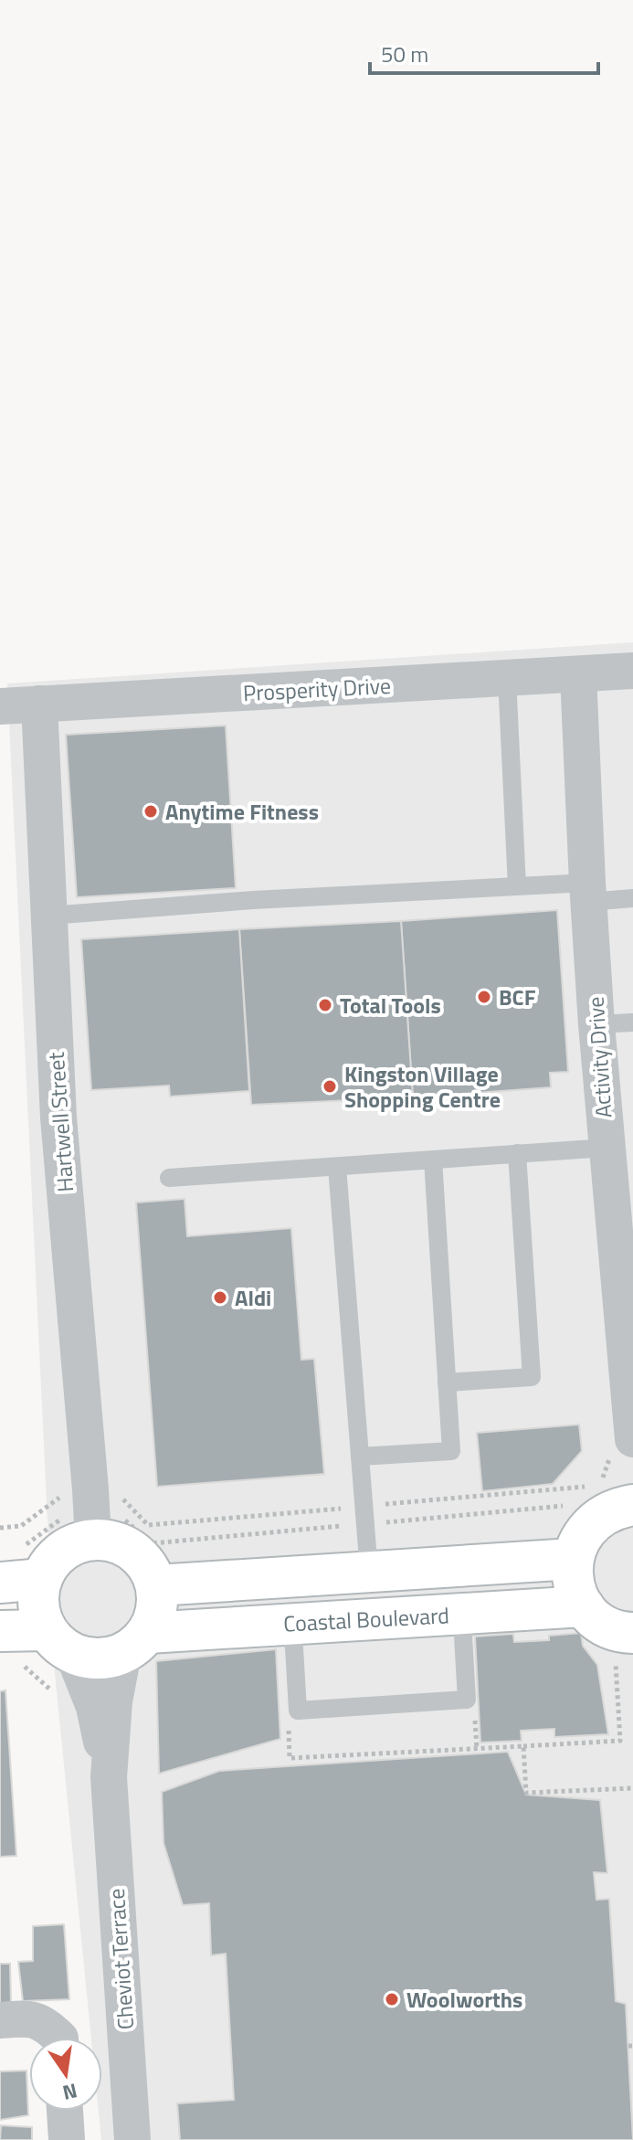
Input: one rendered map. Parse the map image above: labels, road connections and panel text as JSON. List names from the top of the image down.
{
  "streets": {
    "street": [
      "Prosperity Drive",
      "Activity Drive",
      "Hartwell Street",
      "Coastal Boulevard",
      "Cheviot Terrace"
    ]
  },
  "crossings": [
    ["Prosperity Drive", "Activity Drive"],
    ["Prosperity Drive", "Hartwell Street"],
    ["Coastal Boulevard", "Cheviot Terrace"]
  ],
  "places": [
    "Anytime Fitness",
    "BCF",
    "Total Tools",
    "Kingston Village Shopping Centre",
    "Aldi",
    "Woolworths"
  ],
  "scale_bar": "50 m",
  "north": "bottom"
}
